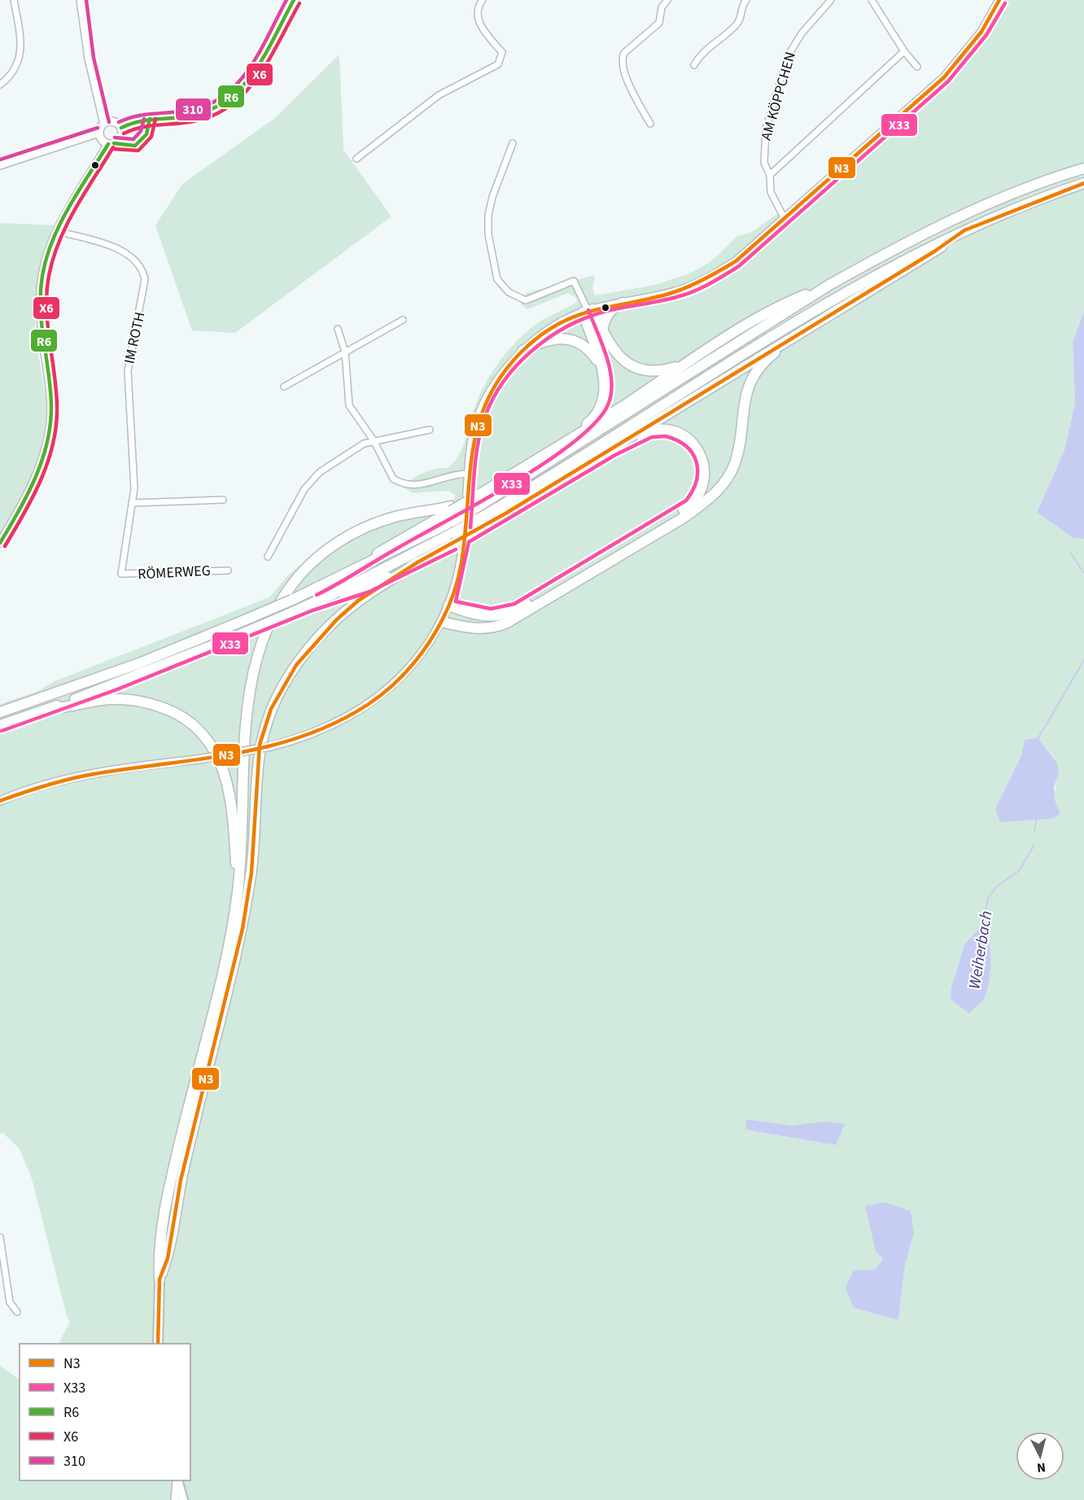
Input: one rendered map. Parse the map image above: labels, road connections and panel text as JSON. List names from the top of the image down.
{
  "streets": {
    "street": ["AM KÖPPCHEN", "IM ROTH", "RÖMERWEG"]
  },
  "crossings": [
    ["IM ROTH", "RÖMERWEG"]
  ],
  "water": ["Weiherbach"],
  "lines": [
    "transit line N3",
    "transit line R6",
    "transit line 310",
    "transit line X33",
    "transit line X6"
  ],
  "legend": [
    "N3",
    "X33",
    "R6",
    "X6",
    "310"
  ],
  "north": "bottom"
}
